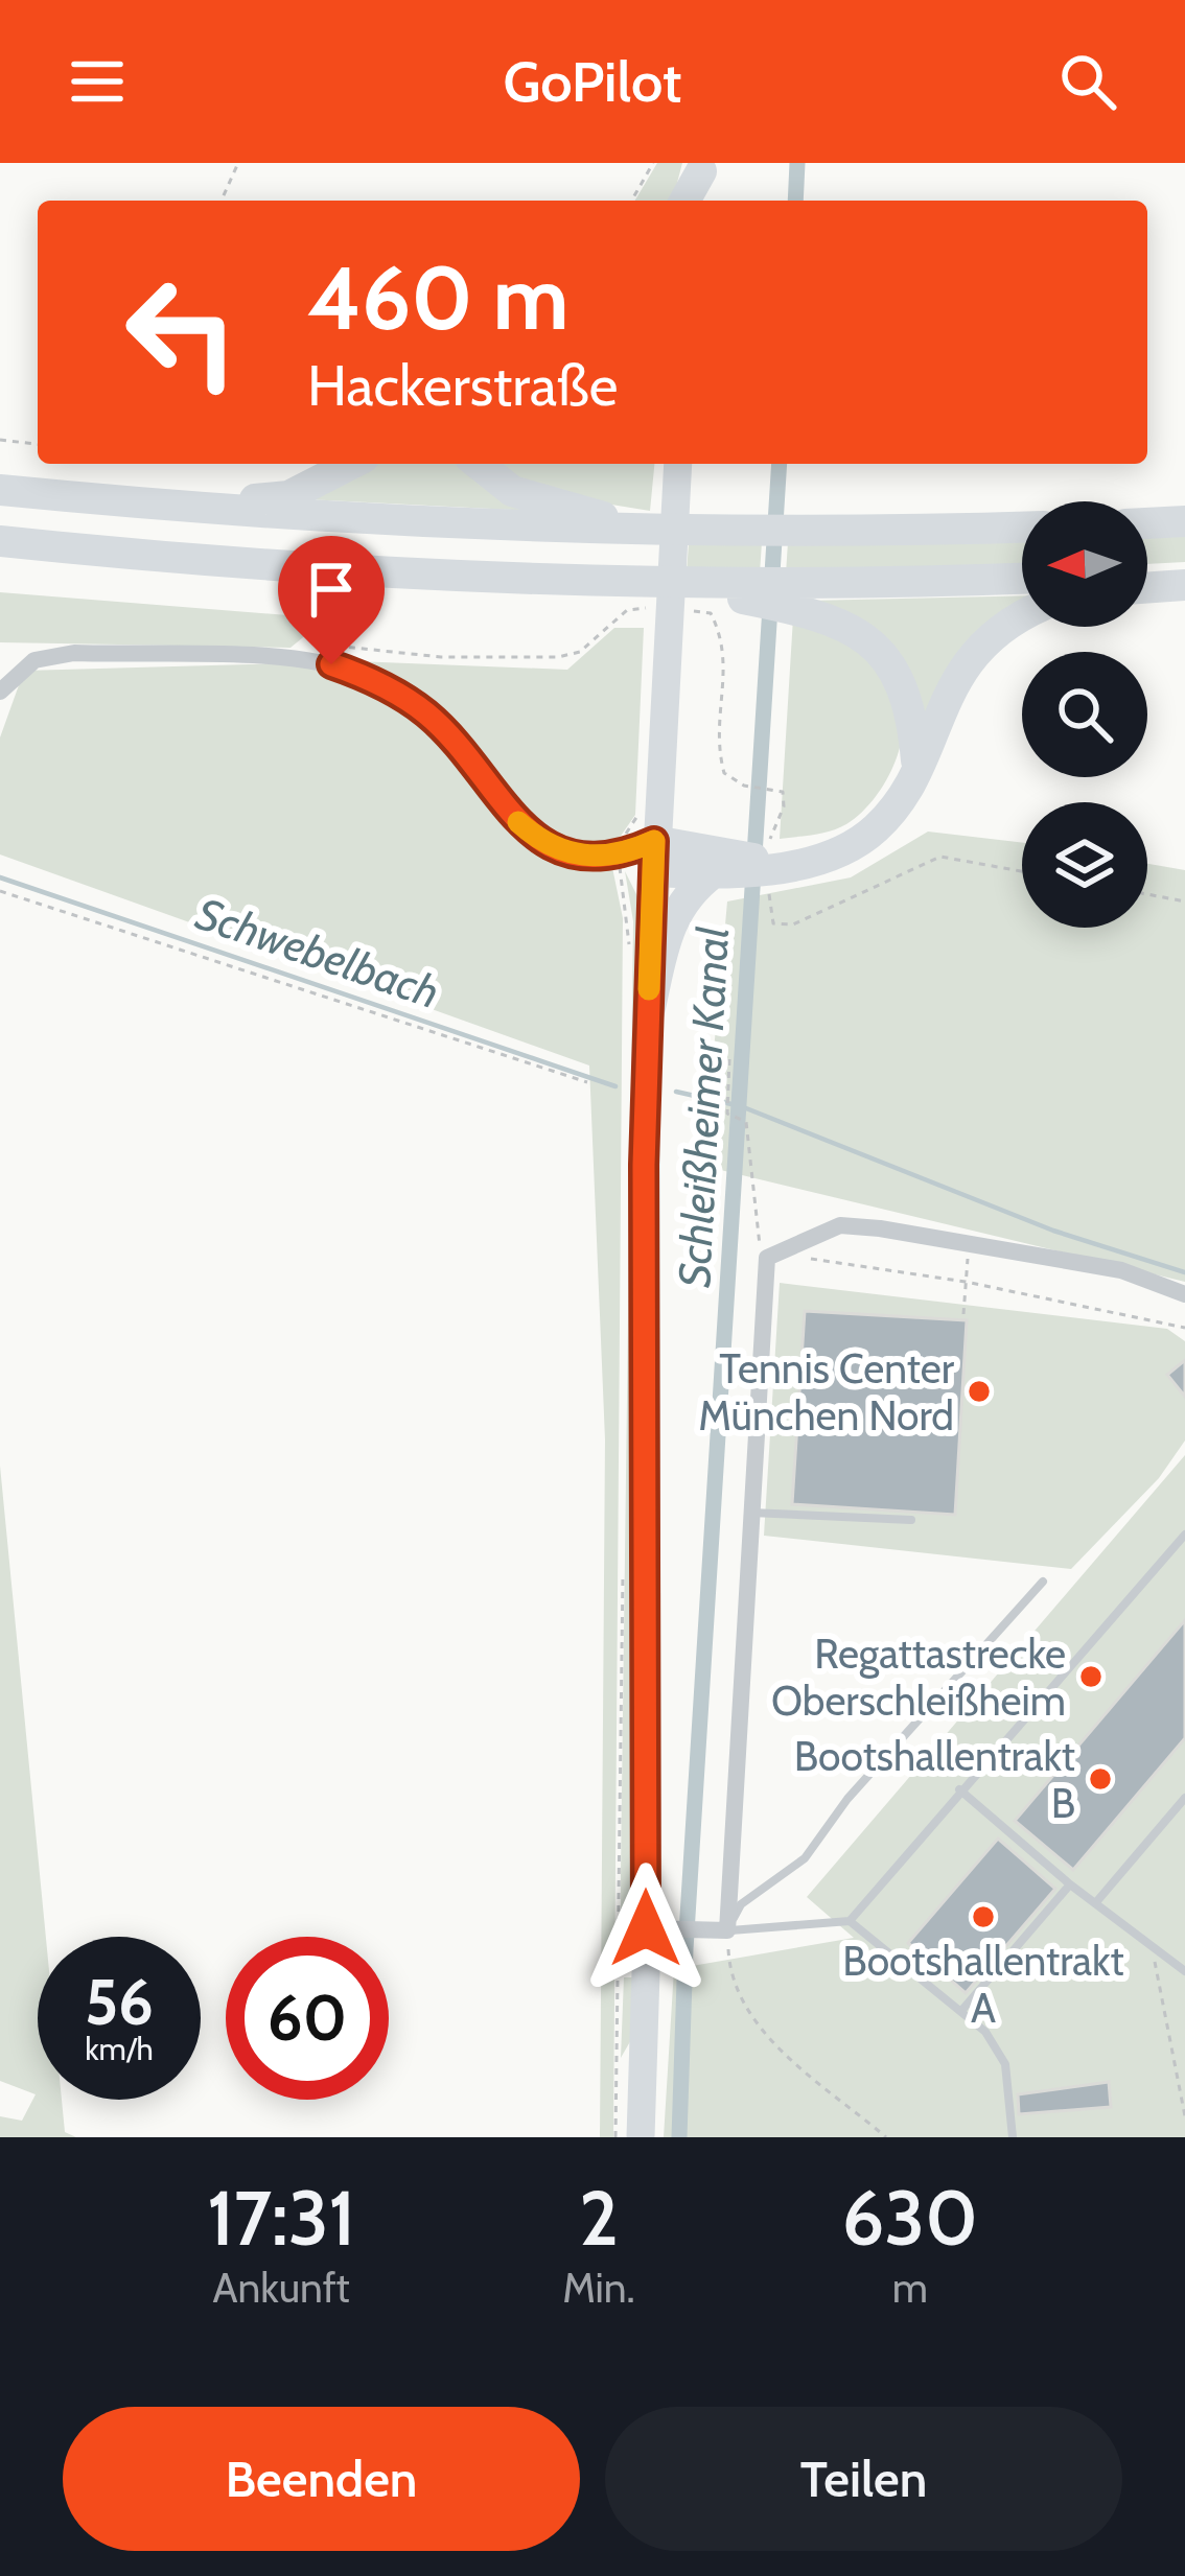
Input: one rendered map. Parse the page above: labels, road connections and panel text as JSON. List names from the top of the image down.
{
  "water": ["Schwebelbach", "Schleißheimer Kanal"],
  "places": [
    "Tennis Center München Nord",
    "Regattastrecke Oberschleißheim",
    "Bootshallentrakt B",
    "Bootshallentrakt A"
  ],
  "north": "left",
  "page": {
    "header": "GoPilot",
    "turn": ["460 m", "Hackerstraße"],
    "speed": "56 km/h",
    "limit": "60",
    "eta": [
      "17:31",
      "Ankunft",
      "2",
      "Min.",
      "630",
      "m"
    ],
    "buttons": ["Beenden", "Teilen"]
  }
}
